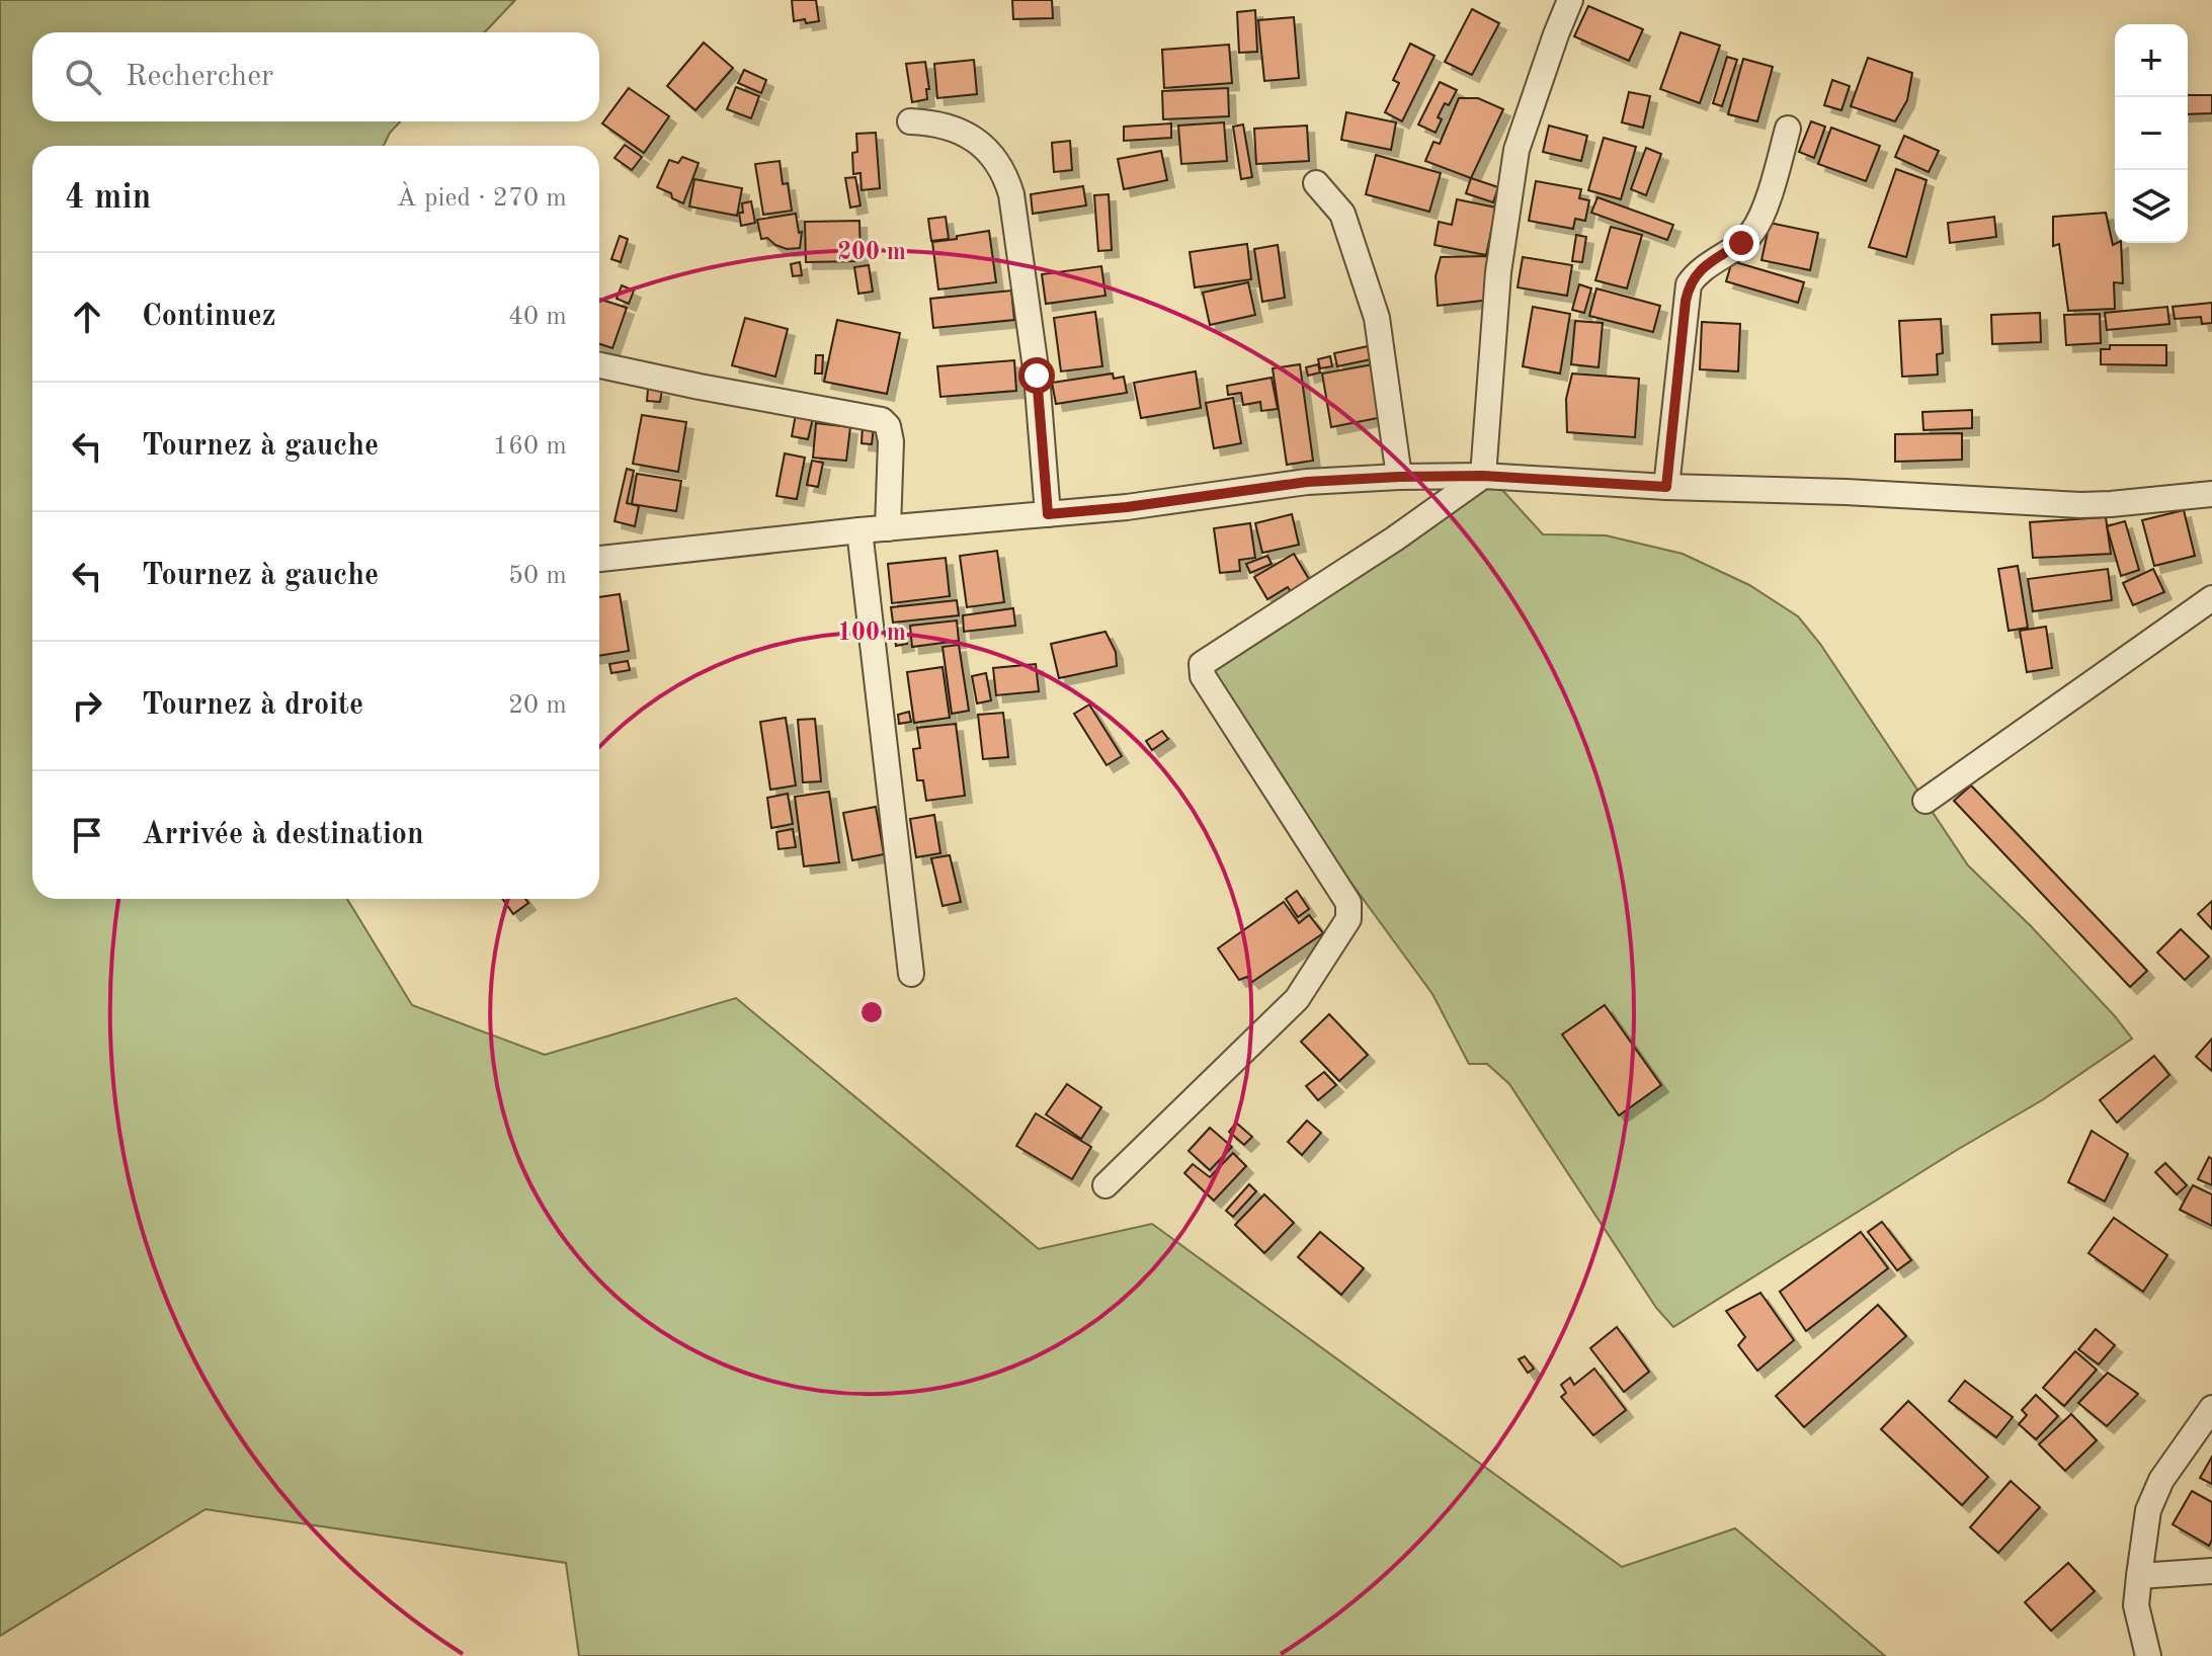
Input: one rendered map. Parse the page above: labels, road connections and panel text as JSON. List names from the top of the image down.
{
  "page": {
    "map_buttons": ["+", "−"],
    "search": "Rechercher",
    "heading": ["4 min", "À pied · 270 m"],
    "list": [
      ["Continuez", "40 m"],
      ["Tournez à gauche", "160 m"],
      ["Tournez à gauche", "50 m"],
      ["Tournez à droite", "20 m"],
      "Arrivée à destination"
    ]
  },
  "rings": ["200 m", "100 m"]
}
